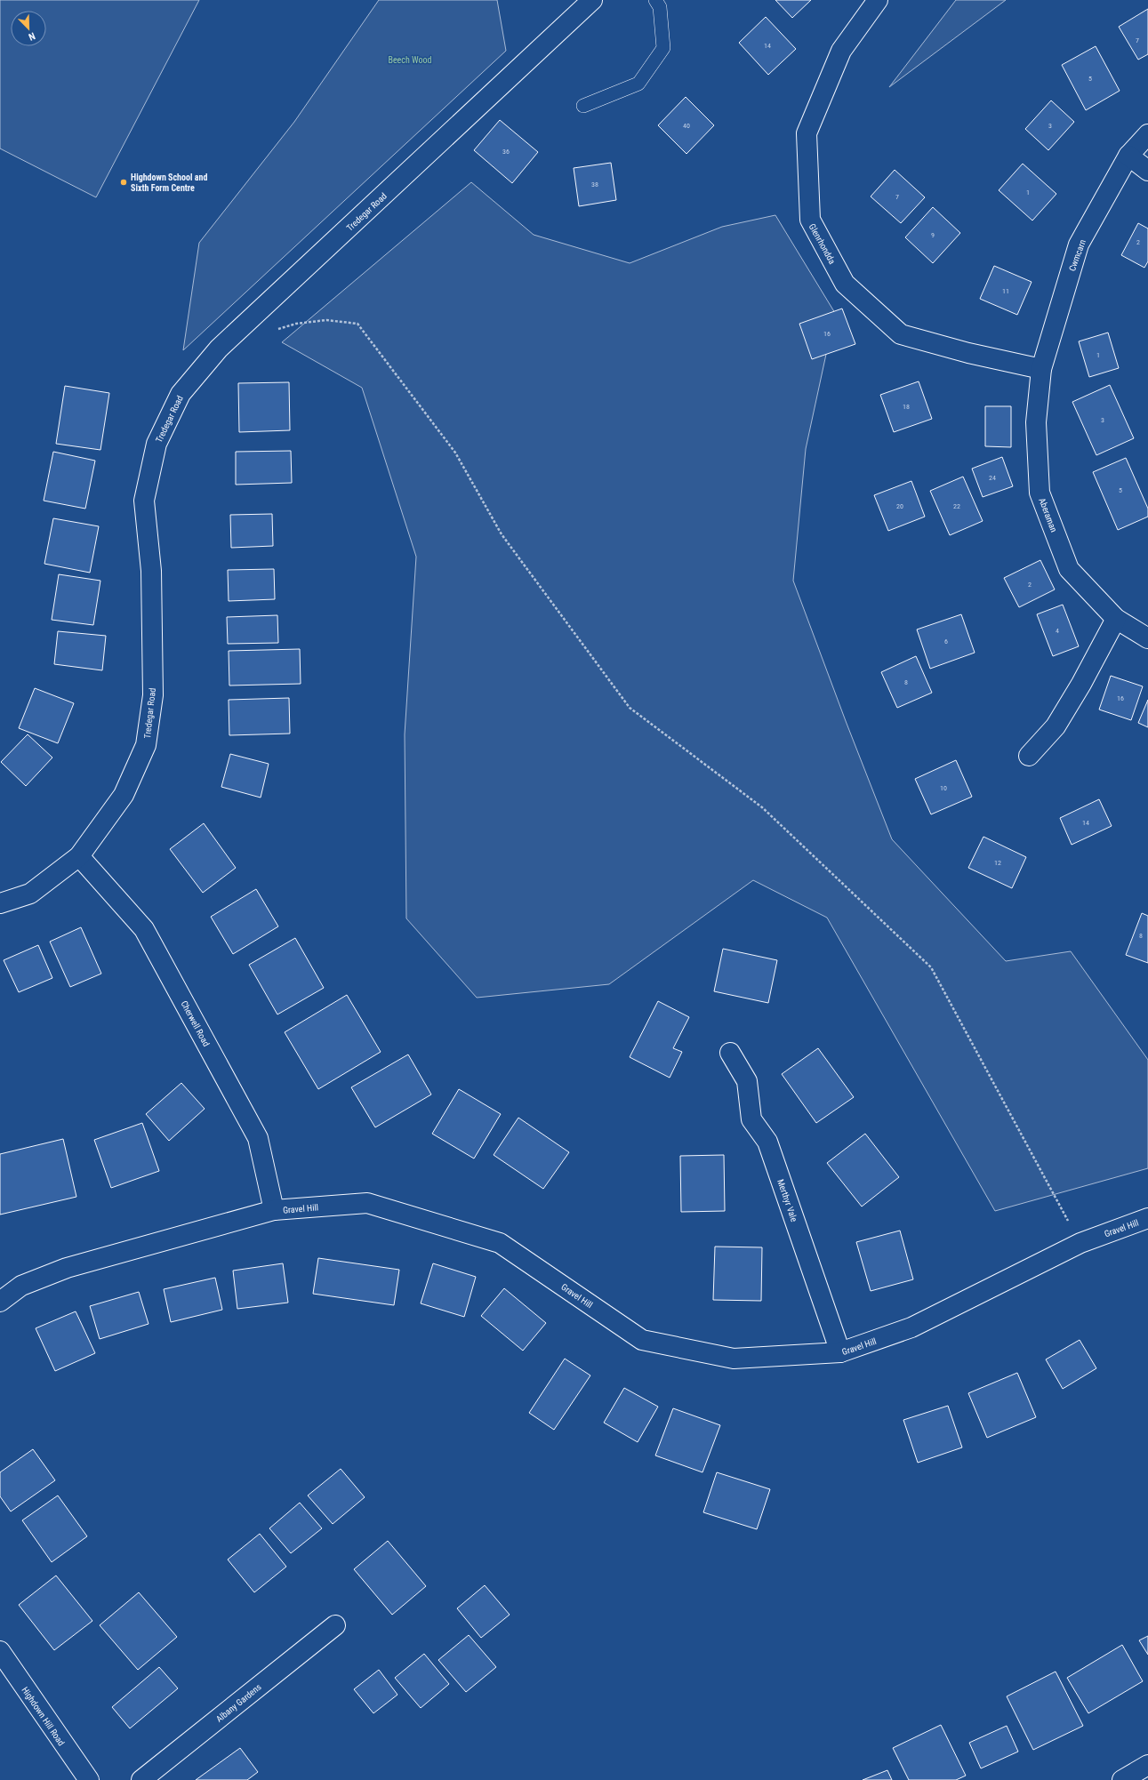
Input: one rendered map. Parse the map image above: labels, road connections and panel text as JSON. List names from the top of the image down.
{
  "streets": {
    "street": [
      "Tredegar Road",
      "Glenrhondda",
      "Cwmcarn",
      "Aberaman",
      "Cherwell Road",
      "Merthyr Vale",
      "Gravel Hill",
      "Albany Gardens",
      "Highdown Hill Road"
    ]
  },
  "crossings": [
    ["Tredegar Road", "Cherwell Road"],
    ["Glenrhondda", "Cwmcarn"],
    ["Glenrhondda", "Aberaman"],
    ["Cwmcarn", "Aberaman"],
    ["Cherwell Road", "Gravel Hill"],
    ["Merthyr Vale", "Gravel Hill"]
  ],
  "parks": ["Beech Wood"],
  "places": ["Highdown School and Sixth Form Centre"],
  "house_numbers": [
    "7",
    "14",
    "5",
    "40",
    "3",
    "36",
    "38",
    "1",
    "7",
    "9",
    "2",
    "11",
    "16",
    "1",
    "18",
    "3",
    "24",
    "5",
    "20",
    "22",
    "2",
    "4",
    "6",
    "8",
    "16",
    "10",
    "14",
    "12",
    "8"
  ],
  "north": "bottom right"
}
